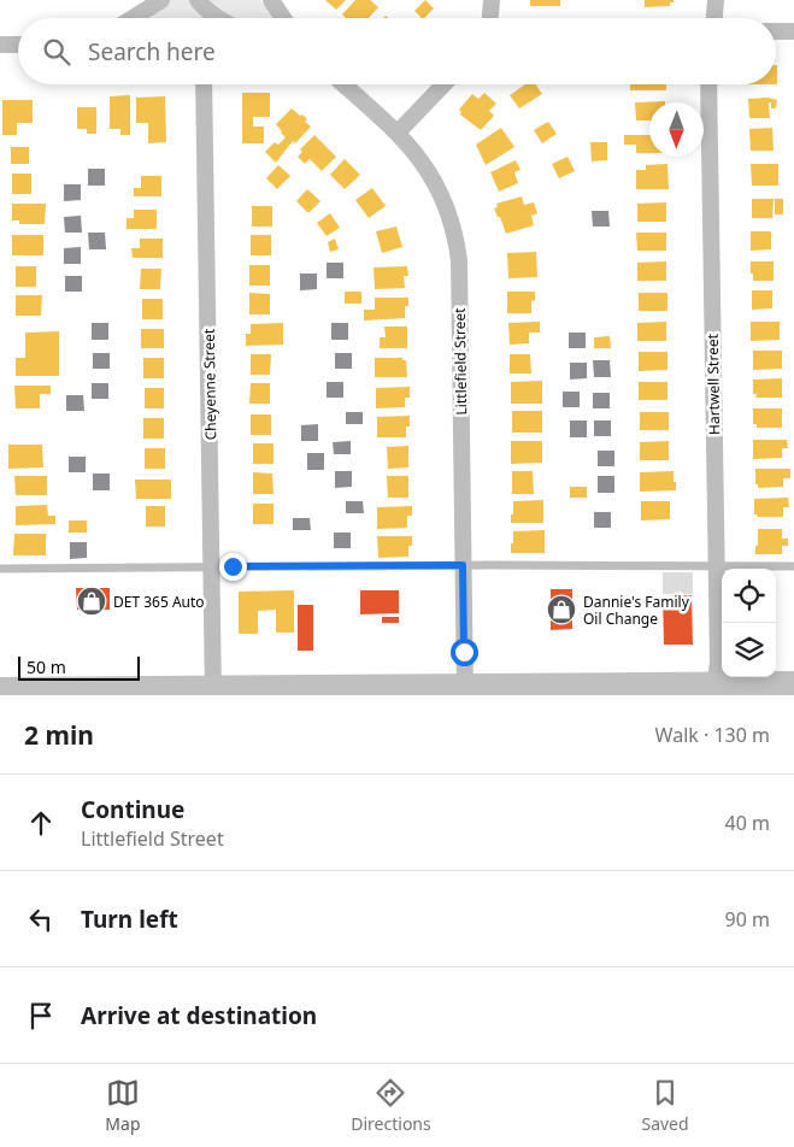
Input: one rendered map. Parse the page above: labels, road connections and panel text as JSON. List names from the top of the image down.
{
  "streets": {
    "street": ["Littlefield Street", "Cheyenne Street", "Hartwell Street"]
  },
  "places": {
    "shop": ["DET 365 Auto", "Dannie's Family Oil Change"]
  },
  "scale_bar": "50 m",
  "north": "bottom",
  "page": {
    "search": "Search here",
    "scale": "50 m",
    "heading": ["2 min", "Walk · 130 m"],
    "list": [
      ["Continue", "Littlefield Street", "40 m"],
      ["Turn left", "90 m"],
      "Arrive at destination"
    ],
    "nav": ["Map", "Directions", "Saved"]
  }
}
